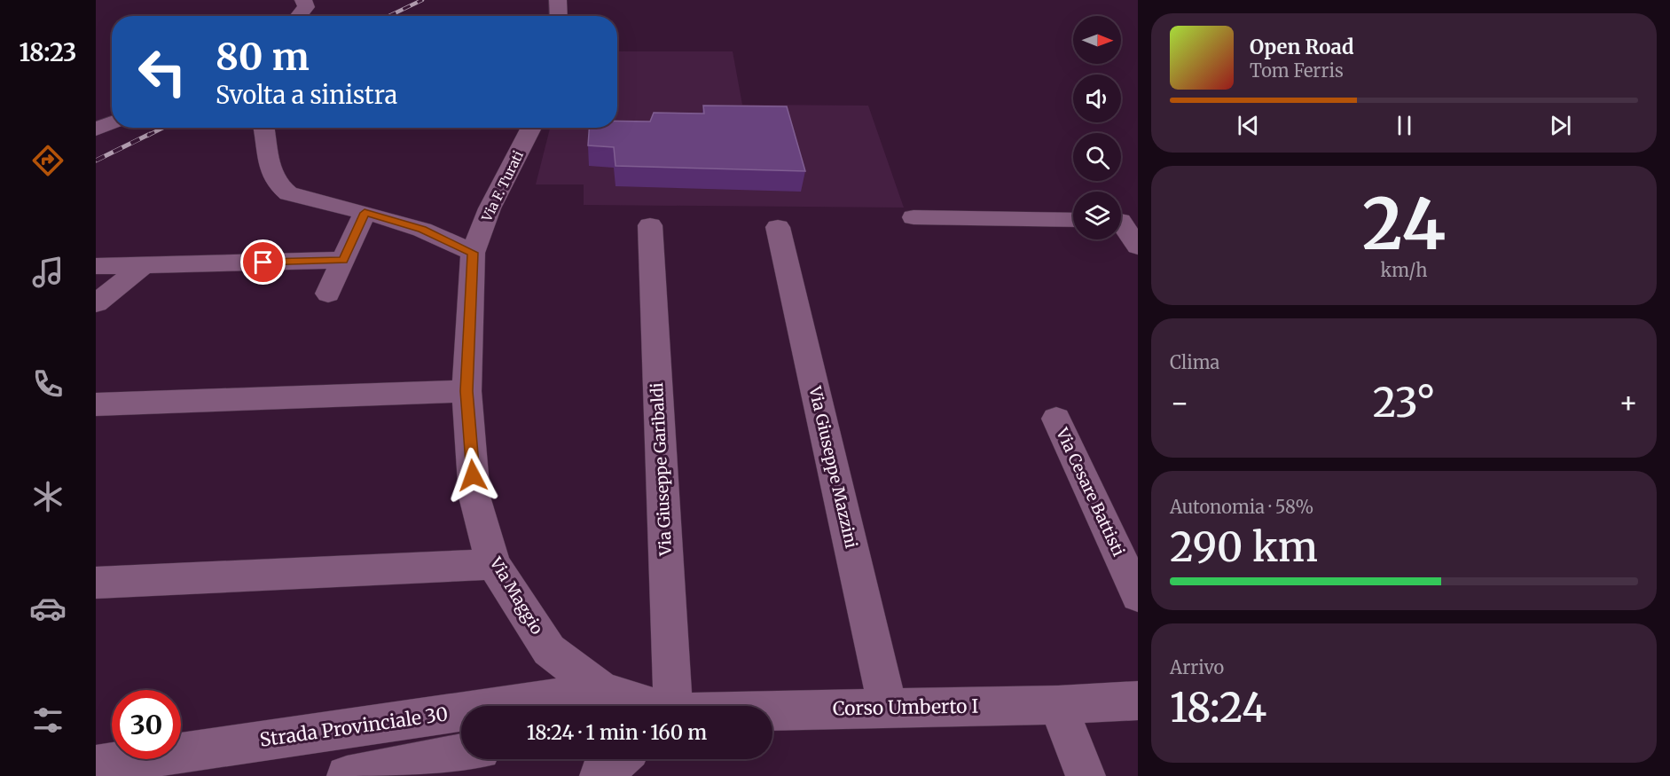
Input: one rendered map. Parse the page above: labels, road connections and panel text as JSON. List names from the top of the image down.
{
  "streets": {
    "street": [
      "Via F. Turati",
      "Via Giuseppe Mazzini",
      "Via Giuseppe Garibaldi",
      "Via Cesare Battisti",
      "Via Maggio",
      "Corso Umberto I",
      "Strada Provinciale 30"
    ]
  },
  "crossings": [
    ["Via F. Turati", "Via Maggio"],
    ["Via Giuseppe Mazzini", "Corso Umberto I"],
    ["Via Maggio", "Strada Provinciale 30"]
  ],
  "north": "right",
  "page": {
    "tabs": "18:23",
    "turn": ["80 m", "Svolta a sinistra"],
    "song": ["Open Road", "Tom Ferris"],
    "tile": [
      ["24", "km/h"],
      "Clima",
      ["Autonomia · 58%", "290 km"],
      ["Arrivo", "18:24"]
    ],
    "heat": ["−", "23°", "+"],
    "limit": "30",
    "trip": "18:24 · 1 min · 160 m"
  }
}
